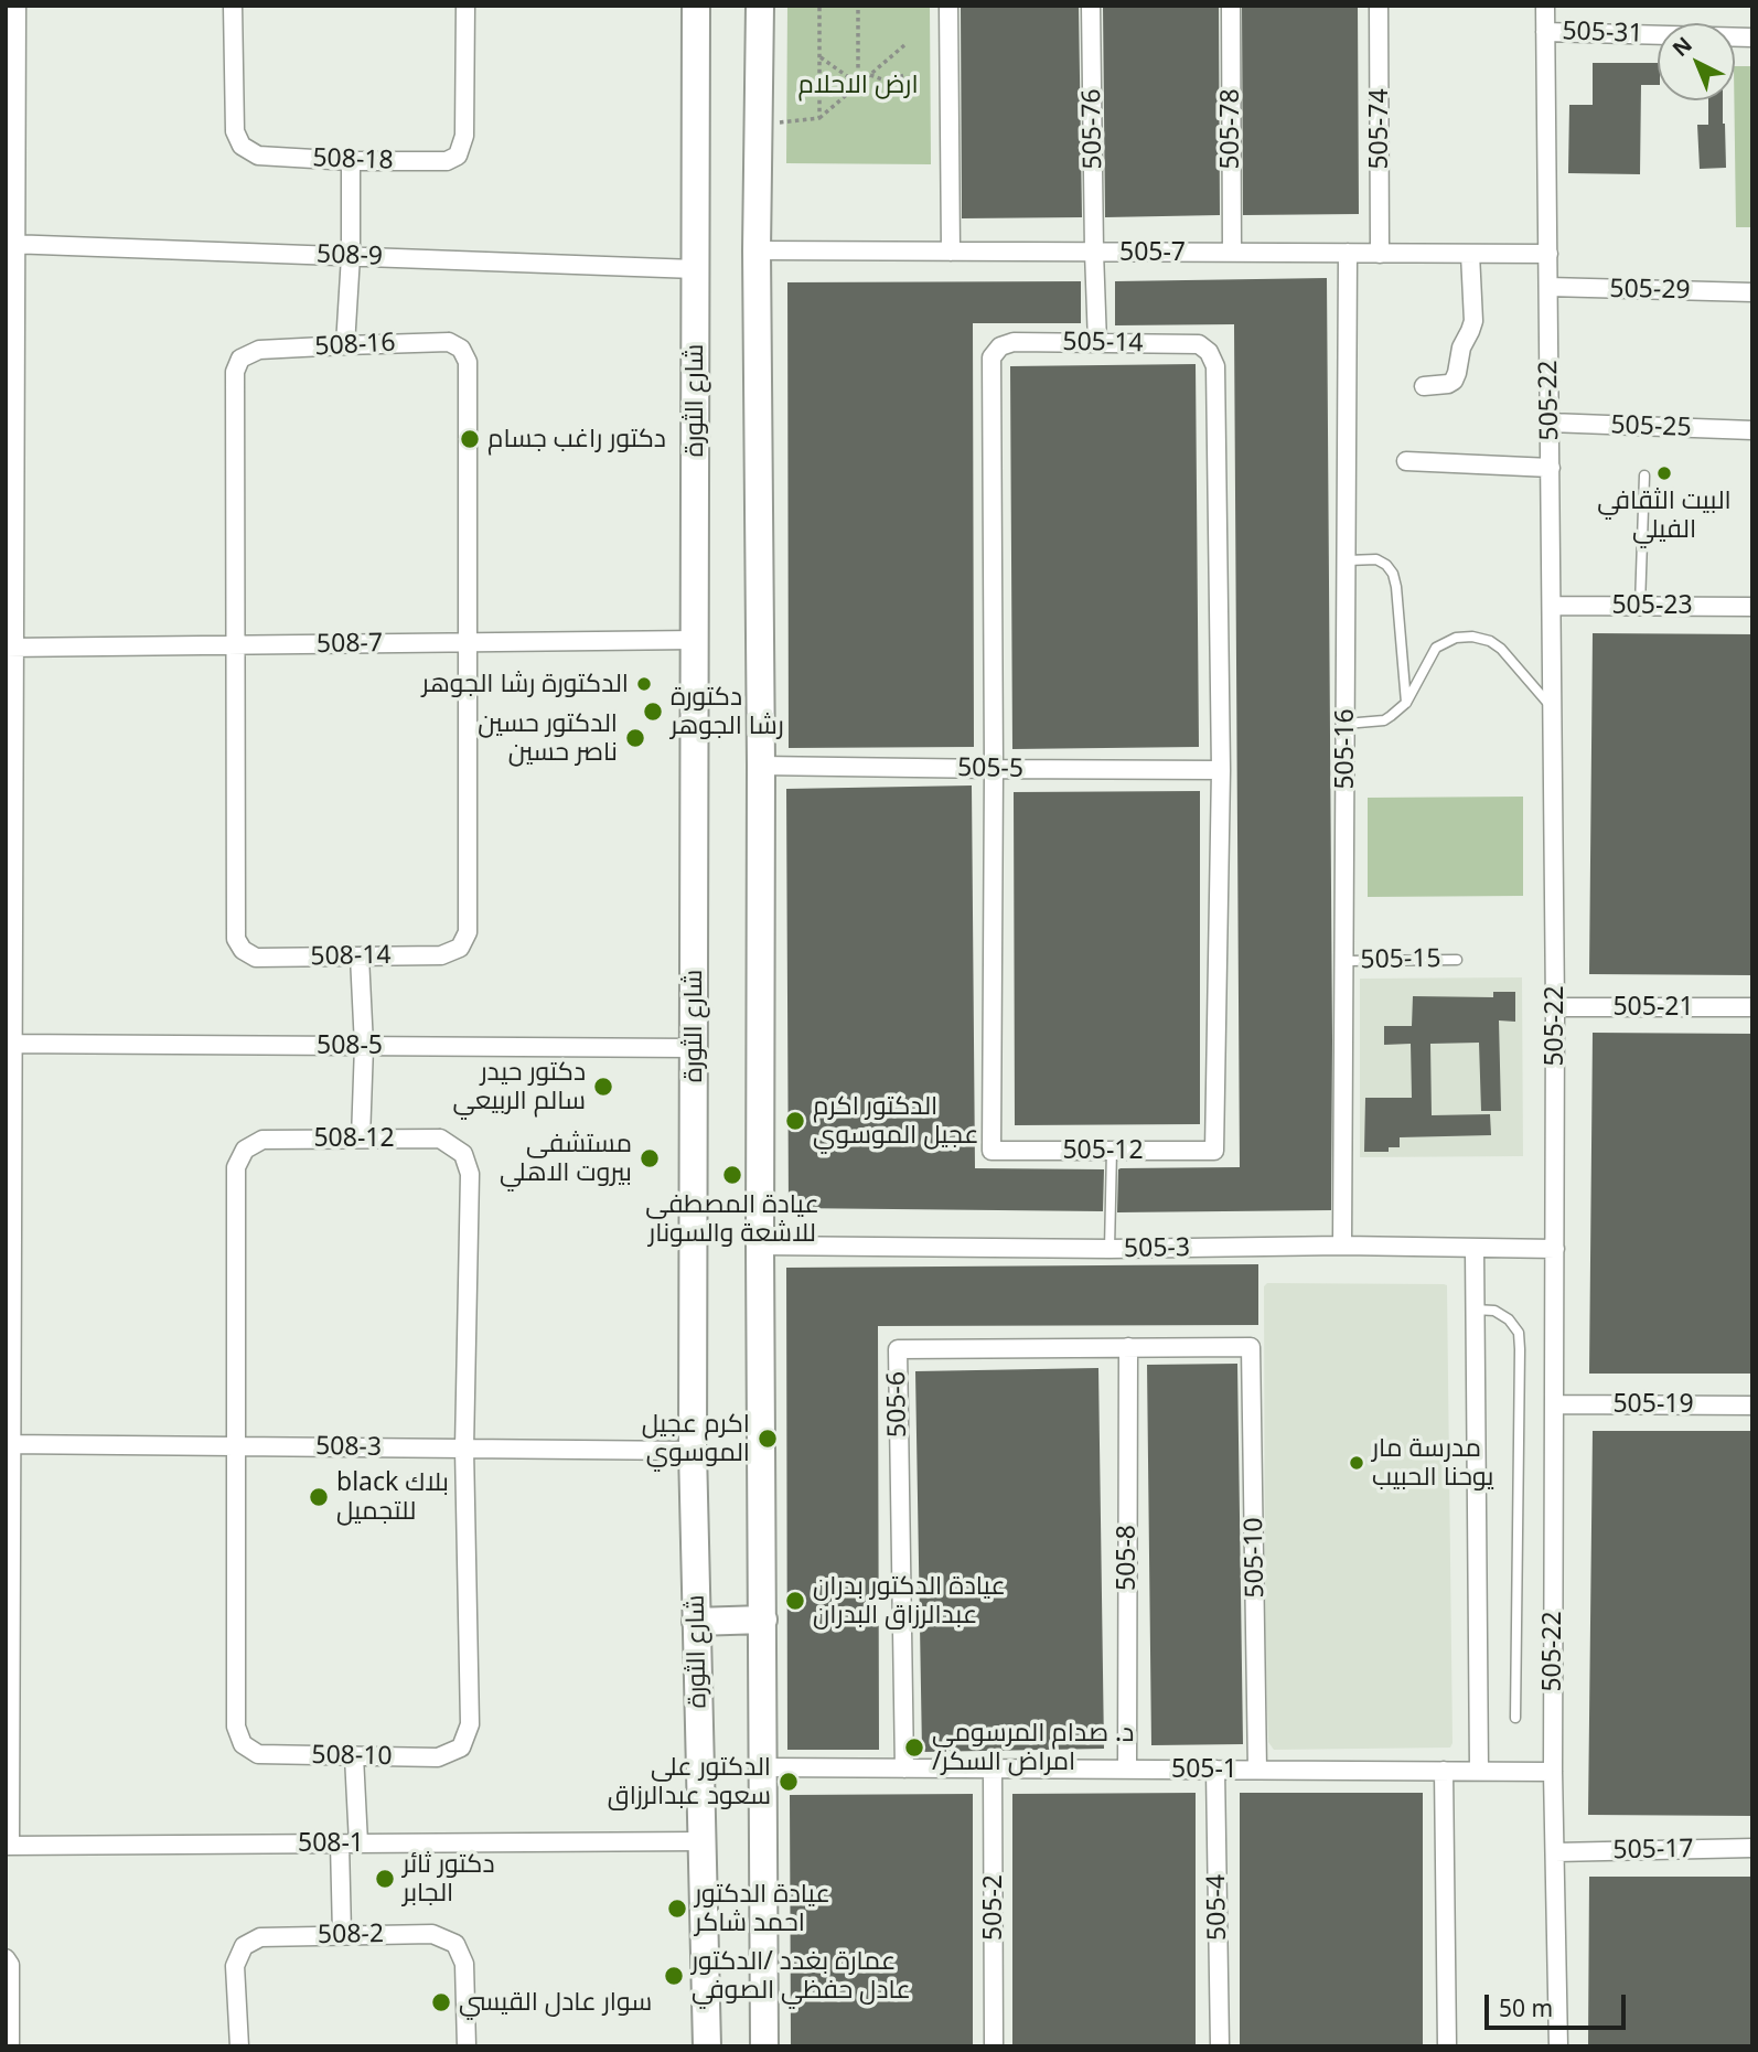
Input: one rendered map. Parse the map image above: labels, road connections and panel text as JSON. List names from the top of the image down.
{
  "streets": {
    "main road": ["شارع الثورة"],
    "street": [
      "505-31",
      "505-76",
      "505-78",
      "505-74",
      "508-18",
      "505-7",
      "508-9",
      "505-29",
      "505-14",
      "508-16",
      "505-22",
      "505-25",
      "505-23",
      "508-7",
      "505-16",
      "505-5",
      "508-14",
      "505-21",
      "508-5",
      "508-12",
      "505-12",
      "505-3",
      "505-6",
      "505-19",
      "508-3",
      "505-8",
      "505-10",
      "508-10",
      "505-1",
      "508-1",
      "505-17",
      "505-2",
      "505-4",
      "508-2"
    ],
    "lane": ["505-15"]
  },
  "crossings": [
    ["505-31", "505-22"],
    ["505-76", "505-7"],
    ["505-76", "505-14"],
    ["505-78", "505-7"],
    ["505-74", "505-7"],
    ["505-7", "505-22"],
    ["505-7", "505-16"],
    ["508-9", "شارع الثورة"],
    ["505-29", "505-22"],
    ["505-14", "505-5"],
    ["505-14", "505-12"],
    ["508-16", "508-7"],
    ["508-16", "508-14"],
    ["شارع الثورة", "508-7"],
    ["شارع الثورة", "508-5"],
    ["شارع الثورة", "508-3"],
    ["شارع الثورة", "508-1"],
    ["505-22", "505-25"],
    ["505-22", "505-23"],
    ["505-22", "505-21"],
    ["505-22", "505-3"],
    ["505-22", "505-19"],
    ["505-22", "505-1"],
    ["505-22", "505-17"],
    ["508-7", "508-14"],
    ["505-16", "505-15"],
    ["505-16", "505-3"],
    ["505-5", "505-12"],
    ["508-12", "508-3"],
    ["508-12", "508-10"],
    ["505-6", "505-8"],
    ["505-6", "505-10"],
    ["505-6", "505-1"],
    ["508-3", "508-10"],
    ["505-8", "505-1"],
    ["505-10", "505-1"],
    ["505-1", "505-2"],
    ["505-1", "505-4"]
  ],
  "parks": ["ارض الاحلام"],
  "places": [
    "دكتور راغب جسام",
    "البيت الثقافي الفيلي",
    "الدكتورة رشا الجوهر",
    "دكتورة رشا الجوهر",
    "الدكتور حسين ناصر حسين",
    "دكتور حيدر سالم الربيعي",
    "الدكتور اكرم عجيل الموسوي",
    "مستشفى بيروت الاهلي",
    "عيادة المصطفى للاشعة والسونار",
    "اكرم عجيل الموسوي",
    "مدرسة مار يوحنا الحبيب",
    "black بلاك للتجميل",
    "عيادة الدكتور بدران عبدالرزاق البدران",
    "د. صدام المرسومي /امراض السكر",
    "الدكتور علي سعود عبدالرزاق",
    "دكتور ثائر الجابر",
    "عيادة الدكتور احمد شاكر",
    "عمارة بغدد /الدكتور عادل حفظي الصوفي",
    "سوار عادل القيسي"
  ],
  "scale_bar": "50 m",
  "north": "top left"
}
